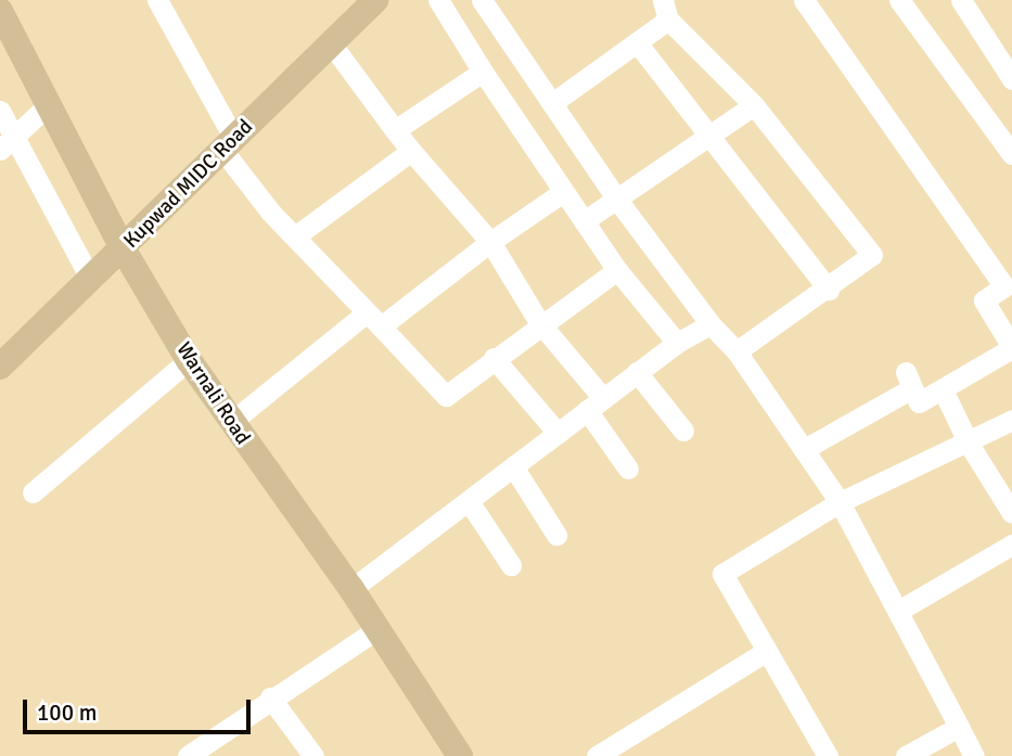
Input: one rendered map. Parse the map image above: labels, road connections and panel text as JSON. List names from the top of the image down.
{
  "streets": {
    "main road": ["Kupwad MIDC Road", "Warnali Road"]
  },
  "crossings": [
    ["Kupwad MIDC Road", "Warnali Road"]
  ],
  "scale_bar": "100 m"
}
